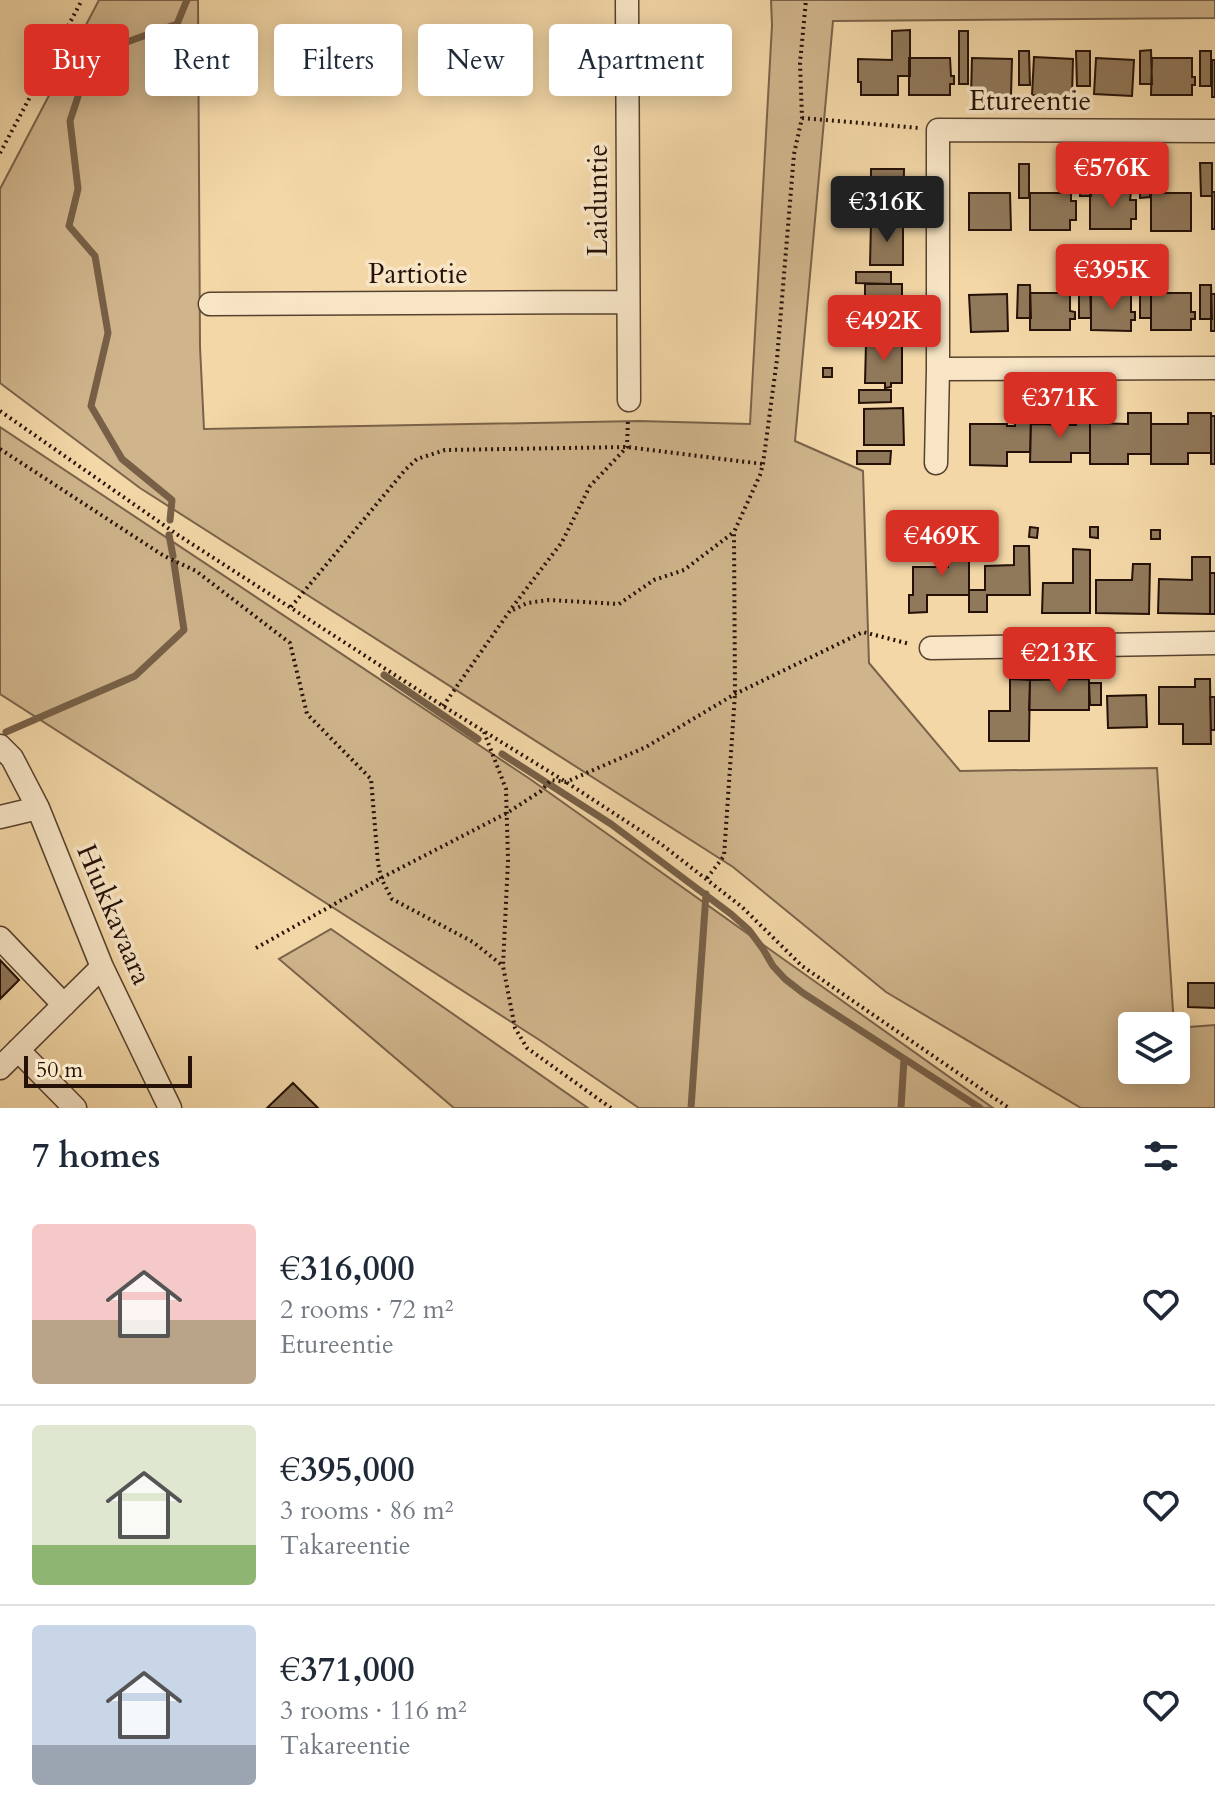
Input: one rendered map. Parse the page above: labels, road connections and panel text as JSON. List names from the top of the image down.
{
  "streets": {
    "street": [
      "Etureentie",
      "Laiduntie",
      "Partiotie",
      "Hiukkavaara"
    ]
  },
  "crossings": [
    ["Laiduntie", "Partiotie"]
  ],
  "scale_bar": "50 m",
  "page": {
    "chip": [
      "Buy",
      "Rent",
      "Filters",
      "New",
      "Apartment"
    ],
    "price": [
      "€576K",
      "€316K",
      "€395K",
      "€492K",
      "€371K",
      "€469K",
      "€213K"
    ],
    "scale": "50 m",
    "heading": "7 homes",
    "list": [
      {
        "name": "€316,000",
        "note": "2 rooms · 72 m² · Etureentie"
      },
      {
        "name": "€395,000",
        "note": "3 rooms · 86 m² · Takareentie"
      },
      {
        "name": "€371,000",
        "note": "3 rooms · 116 m² · Takareentie"
      }
    ]
  }
}
